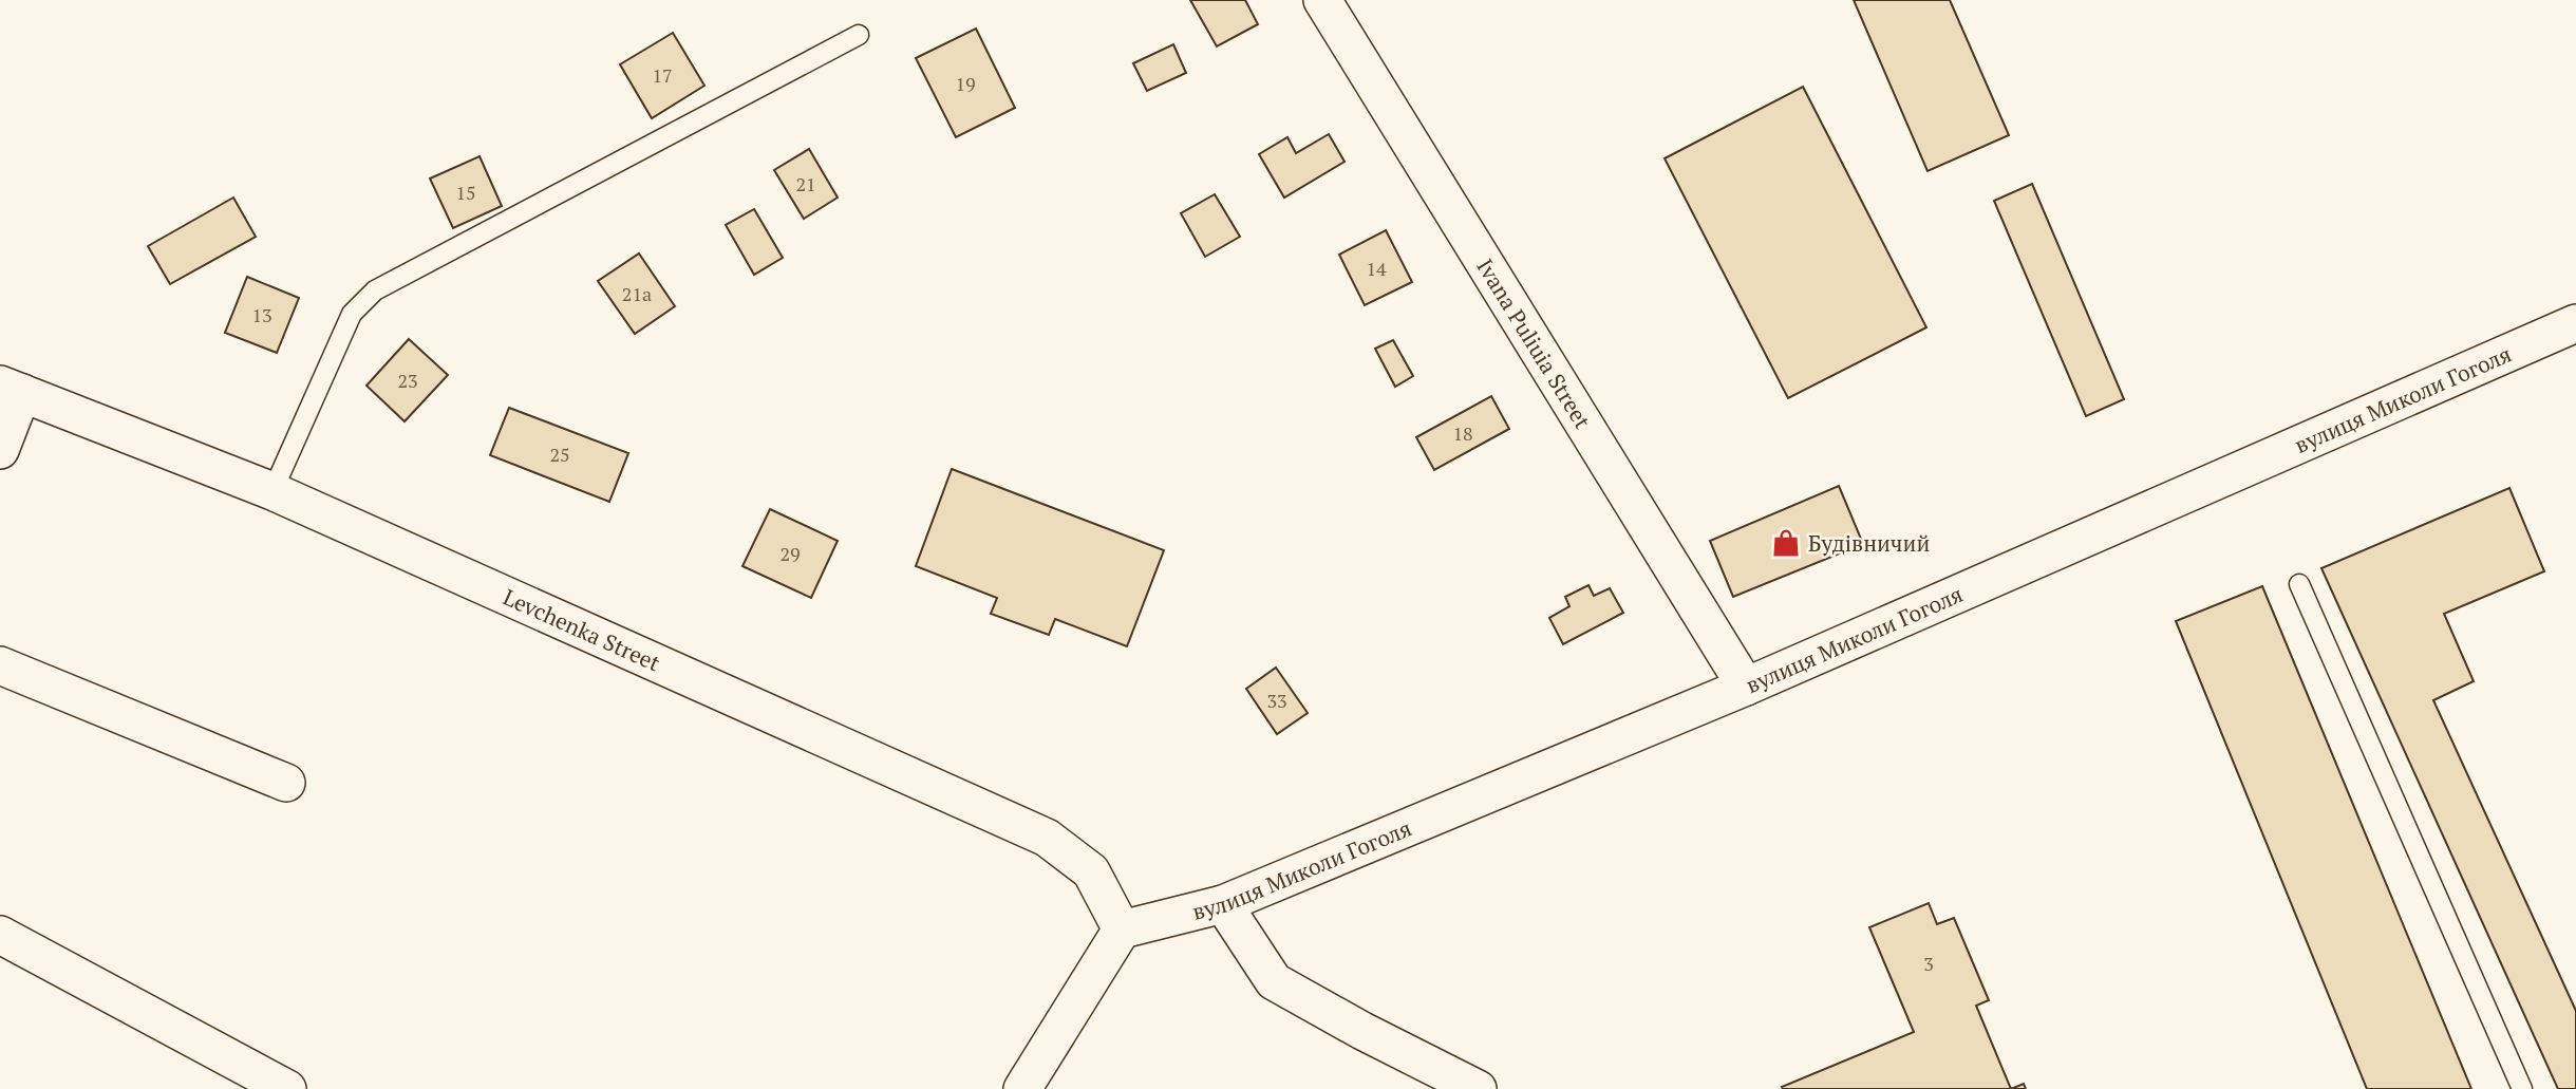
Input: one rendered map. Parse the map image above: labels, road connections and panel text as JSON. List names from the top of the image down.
{
  "streets": {
    "street": ["Ivana Puliuia Street", "вулиця Миколи Гоголя", "Levchenka Street"]
  },
  "crossings": [
    ["Ivana Puliuia Street", "вулиця Миколи Гоголя"],
    ["вулиця Миколи Гоголя", "Levchenka Street"]
  ],
  "places": {
    "shop": ["Будівничий"]
  },
  "house_numbers": [
    "17",
    "19",
    "21",
    "15",
    "14",
    "21а",
    "13",
    "23",
    "18",
    "25",
    "29",
    "33",
    "3"
  ]
}
